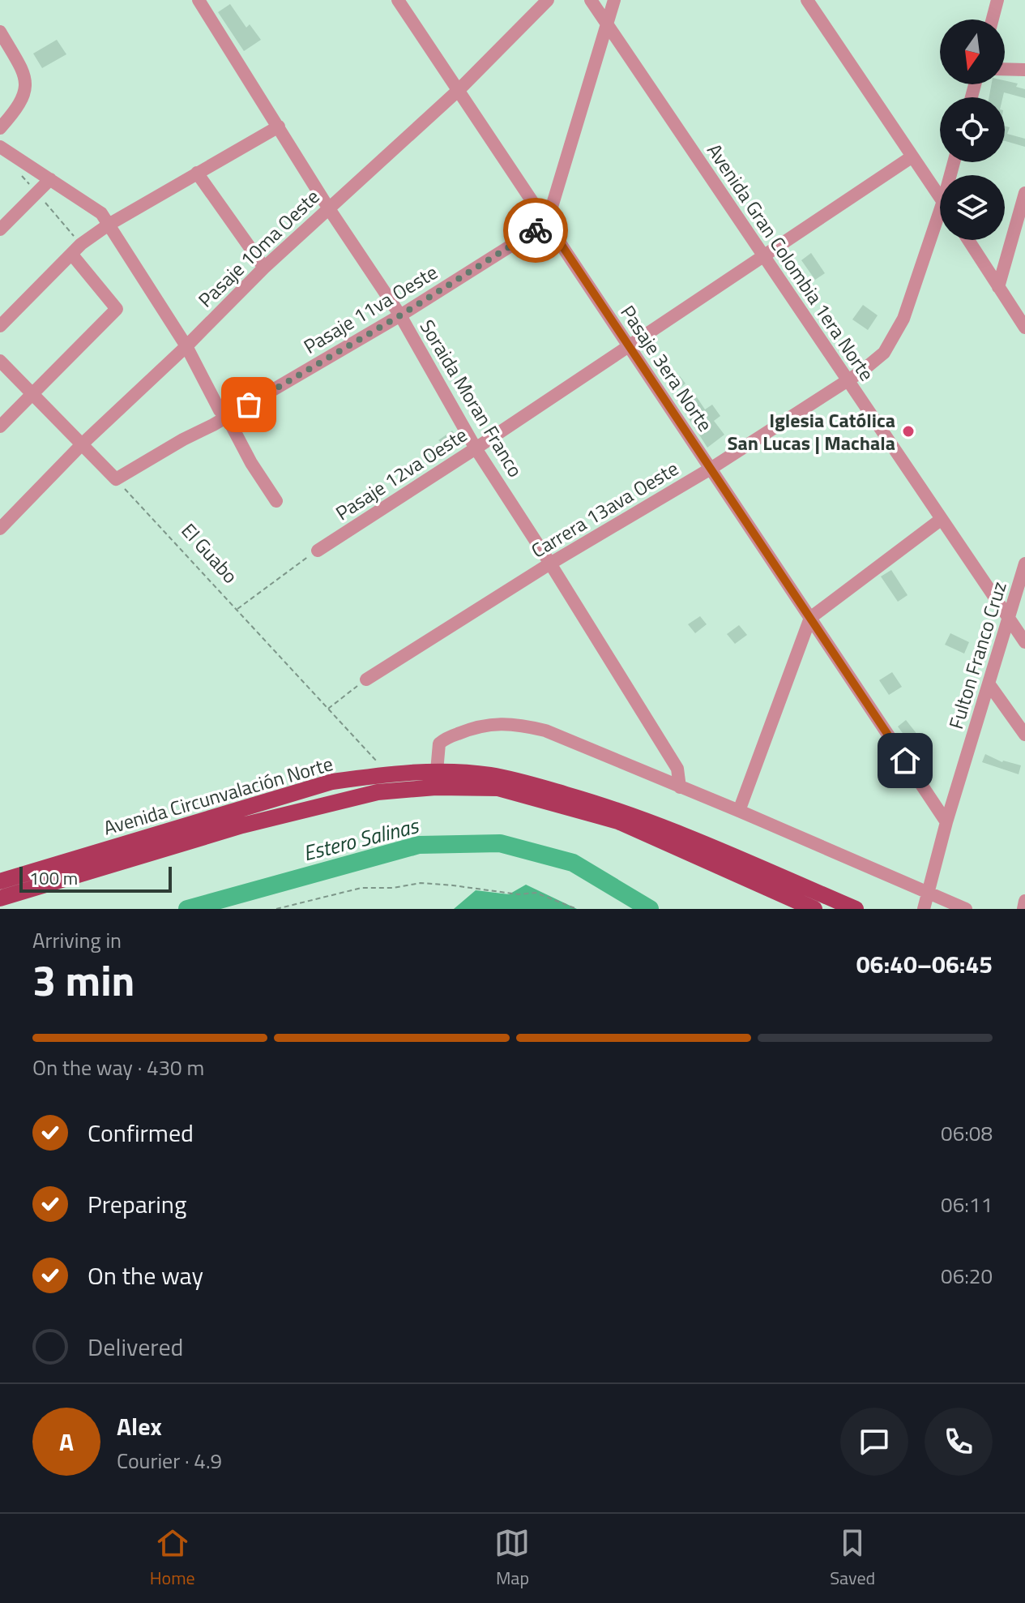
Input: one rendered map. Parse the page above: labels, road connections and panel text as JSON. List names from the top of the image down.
{
  "streets": {
    "main road": ["Avenida Circunvalación Norte"],
    "street": [
      "Pasaje 10ma Oeste",
      "Avenida Gran Colombia 1era Norte",
      "Pasaje 11va Oeste",
      "Pasaje 3era Norte",
      "Soraida Moran Franco",
      "Pasaje 12va Oeste",
      "Carrera 13ava Oeste",
      "Fulton Franco Cruz"
    ],
    "path": ["El Guabo"]
  },
  "crossings": [
    ["Pasaje 10ma Oeste", "Pasaje 3era Norte"],
    ["Pasaje 10ma Oeste", "Soraida Moran Franco"],
    ["Avenida Gran Colombia 1era Norte", "Pasaje 12va Oeste"],
    ["Avenida Gran Colombia 1era Norte", "Carrera 13ava Oeste"],
    ["Avenida Gran Colombia 1era Norte", "Fulton Franco Cruz"],
    ["Pasaje 11va Oeste", "Pasaje 3era Norte"],
    ["Pasaje 11va Oeste", "Soraida Moran Franco"],
    ["Pasaje 11va Oeste", "El Guabo"],
    ["Pasaje 3era Norte", "Pasaje 12va Oeste"],
    ["Pasaje 3era Norte", "Carrera 13ava Oeste"],
    ["Pasaje 3era Norte", "Fulton Franco Cruz"],
    ["Soraida Moran Franco", "Pasaje 12va Oeste"],
    ["Soraida Moran Franco", "Carrera 13ava Oeste"],
    ["El Guabo", "Avenida Circunvalación Norte"]
  ],
  "water": ["Estero Salinas"],
  "places": ["Iglesia Católica San Lucas | Machala"],
  "scale_bar": "100 m",
  "north": "bottom",
  "page": {
    "scale": "100 m",
    "heading": ["3 min", "Arriving in", "06:40–06:45"],
    "panel": ["Alex", "Courier · 4.9"],
    "bar": "On the way · 430 m",
    "list": [
      ["Confirmed", "06:08"],
      ["Preparing", "06:11"],
      ["On the way", "06:20"],
      "Delivered"
    ],
    "round": "A",
    "tabs": ["Home", "Map", "Saved"]
  }
}
